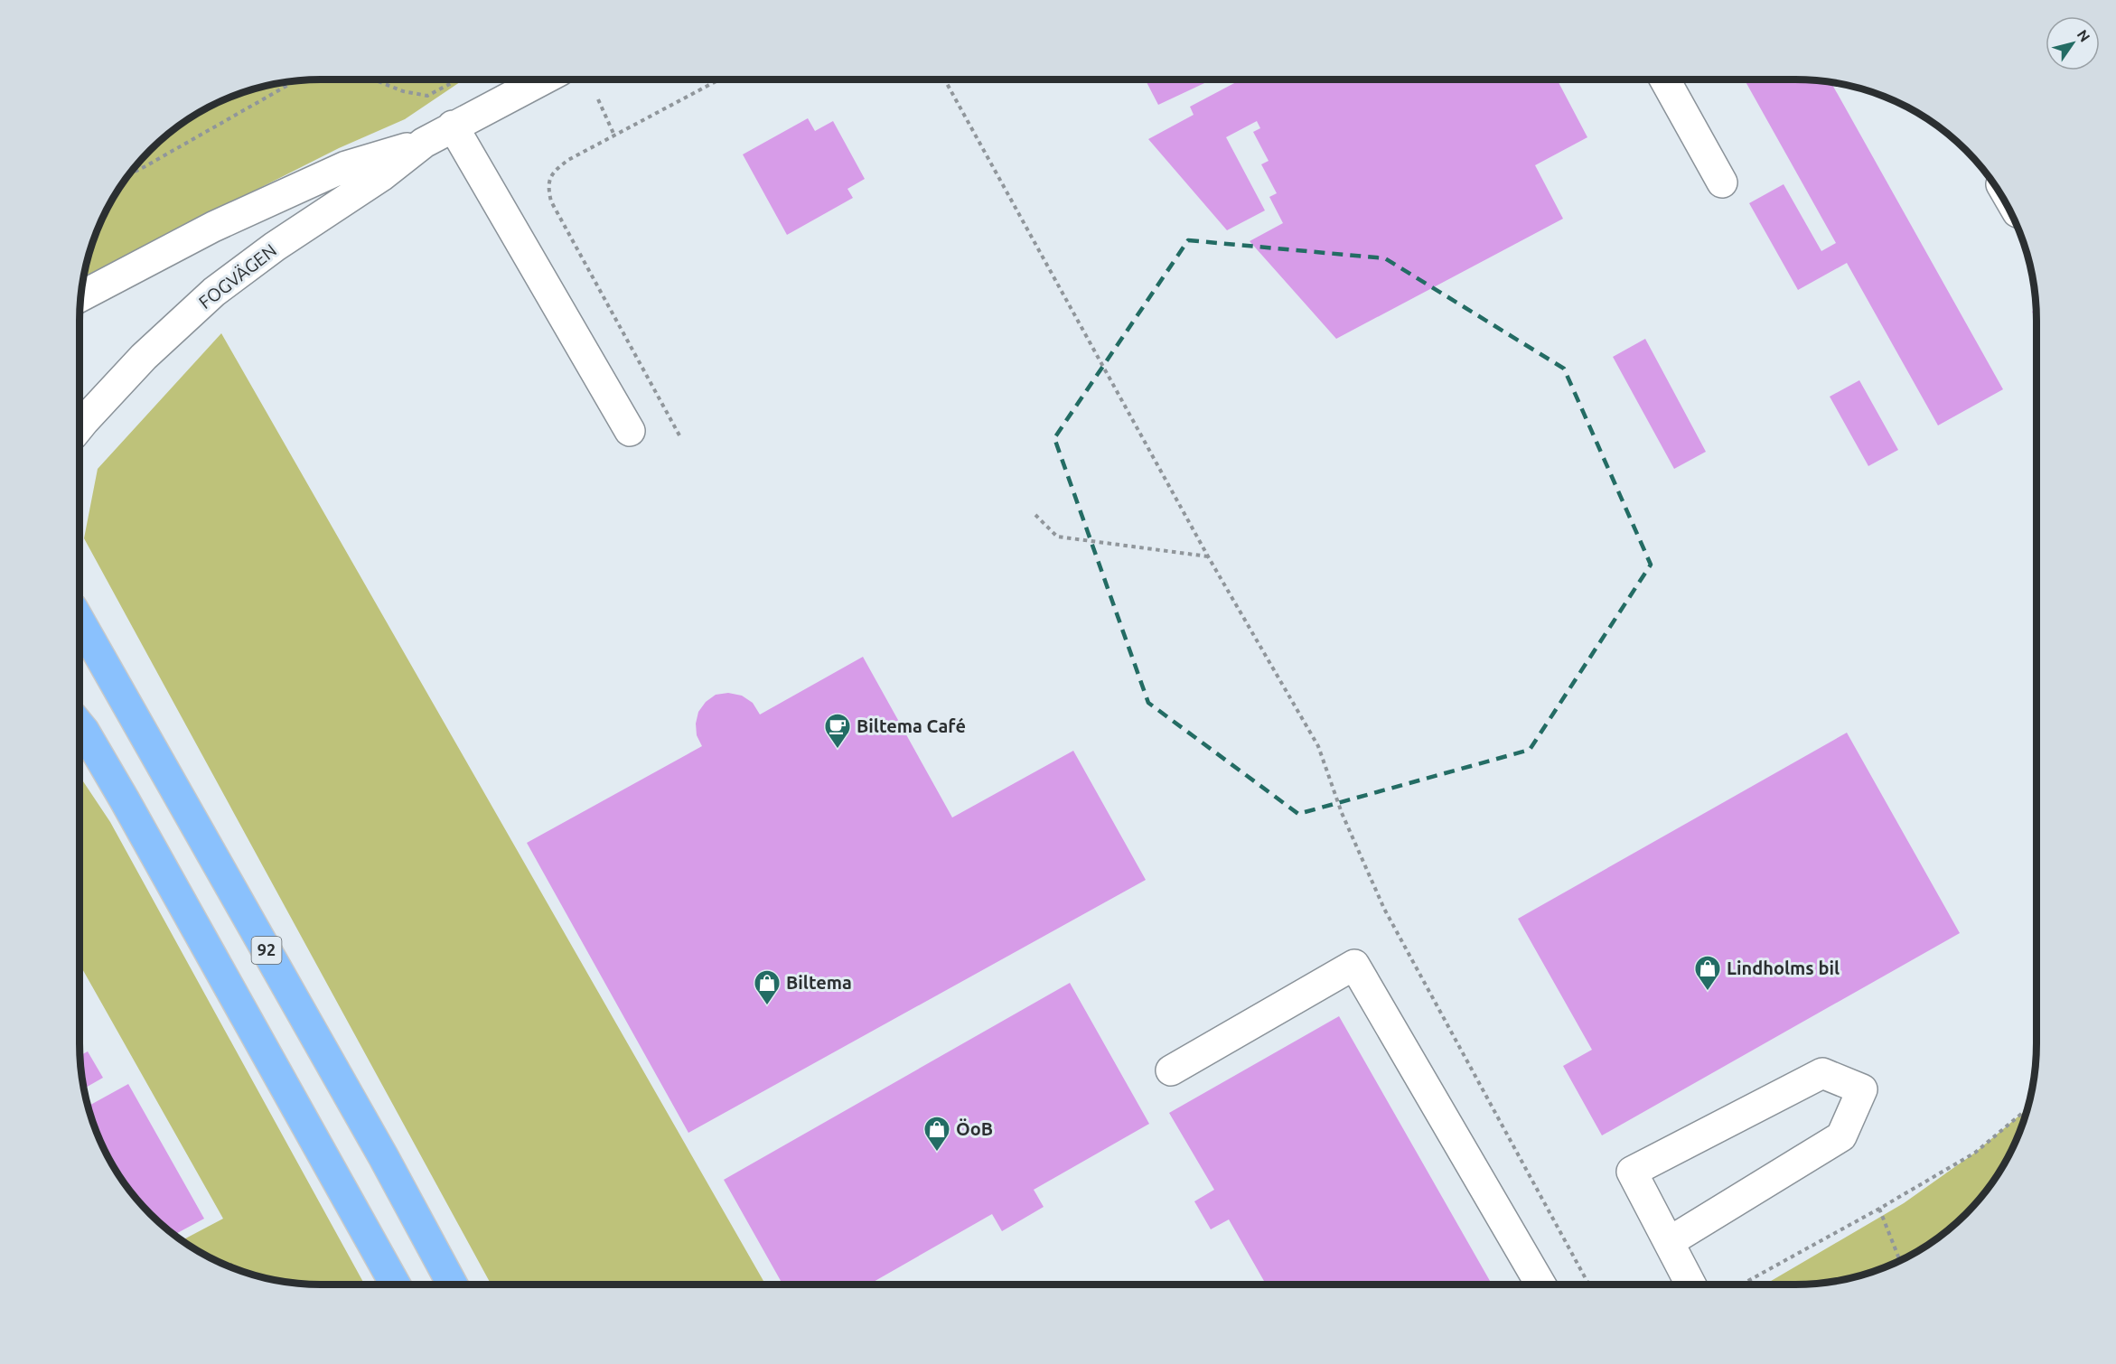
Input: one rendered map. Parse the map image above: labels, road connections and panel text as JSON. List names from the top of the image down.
{
  "streets": {
    "highway": ["92"],
    "street": ["FOGVÄGEN"]
  },
  "places": {
    "cafe": ["Biltema Café"],
    "shop": ["Lindholms bil", "Biltema", "ÖoB"]
  },
  "north": "top right"
}
